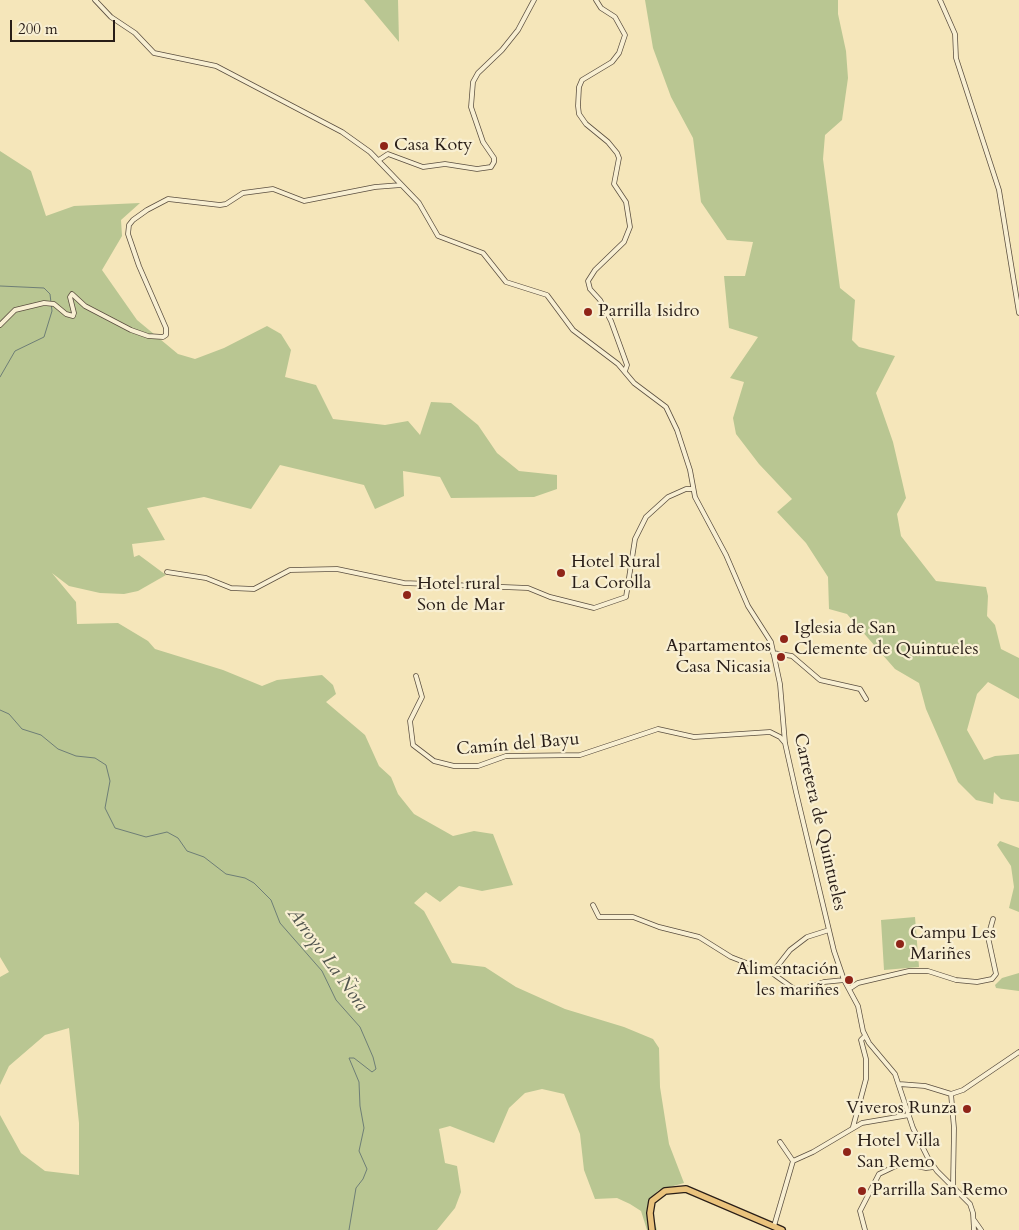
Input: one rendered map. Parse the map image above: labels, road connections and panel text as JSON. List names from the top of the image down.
{
  "streets": {
    "street": ["Camín del Bayu", "Carretera de Quintueles"]
  },
  "crossings": [
    ["Camín del Bayu", "Carretera de Quintueles"]
  ],
  "water": ["Arroyo La Ñora"],
  "places": [
    "Casa Koty",
    "Parrilla Isidro",
    "Hotel Rural La Corolla",
    "Hotel rural Son de Mar",
    "Iglesia de San Clemente de Quintueles",
    "Apartamentos Casa Nicasia",
    "Campu Les Mariñes",
    "Alimentación les mariñes",
    "Viveros Runza",
    "Hotel Villa San Remo",
    "Parrilla San Remo"
  ],
  "scale_bar": "200 m"
}
